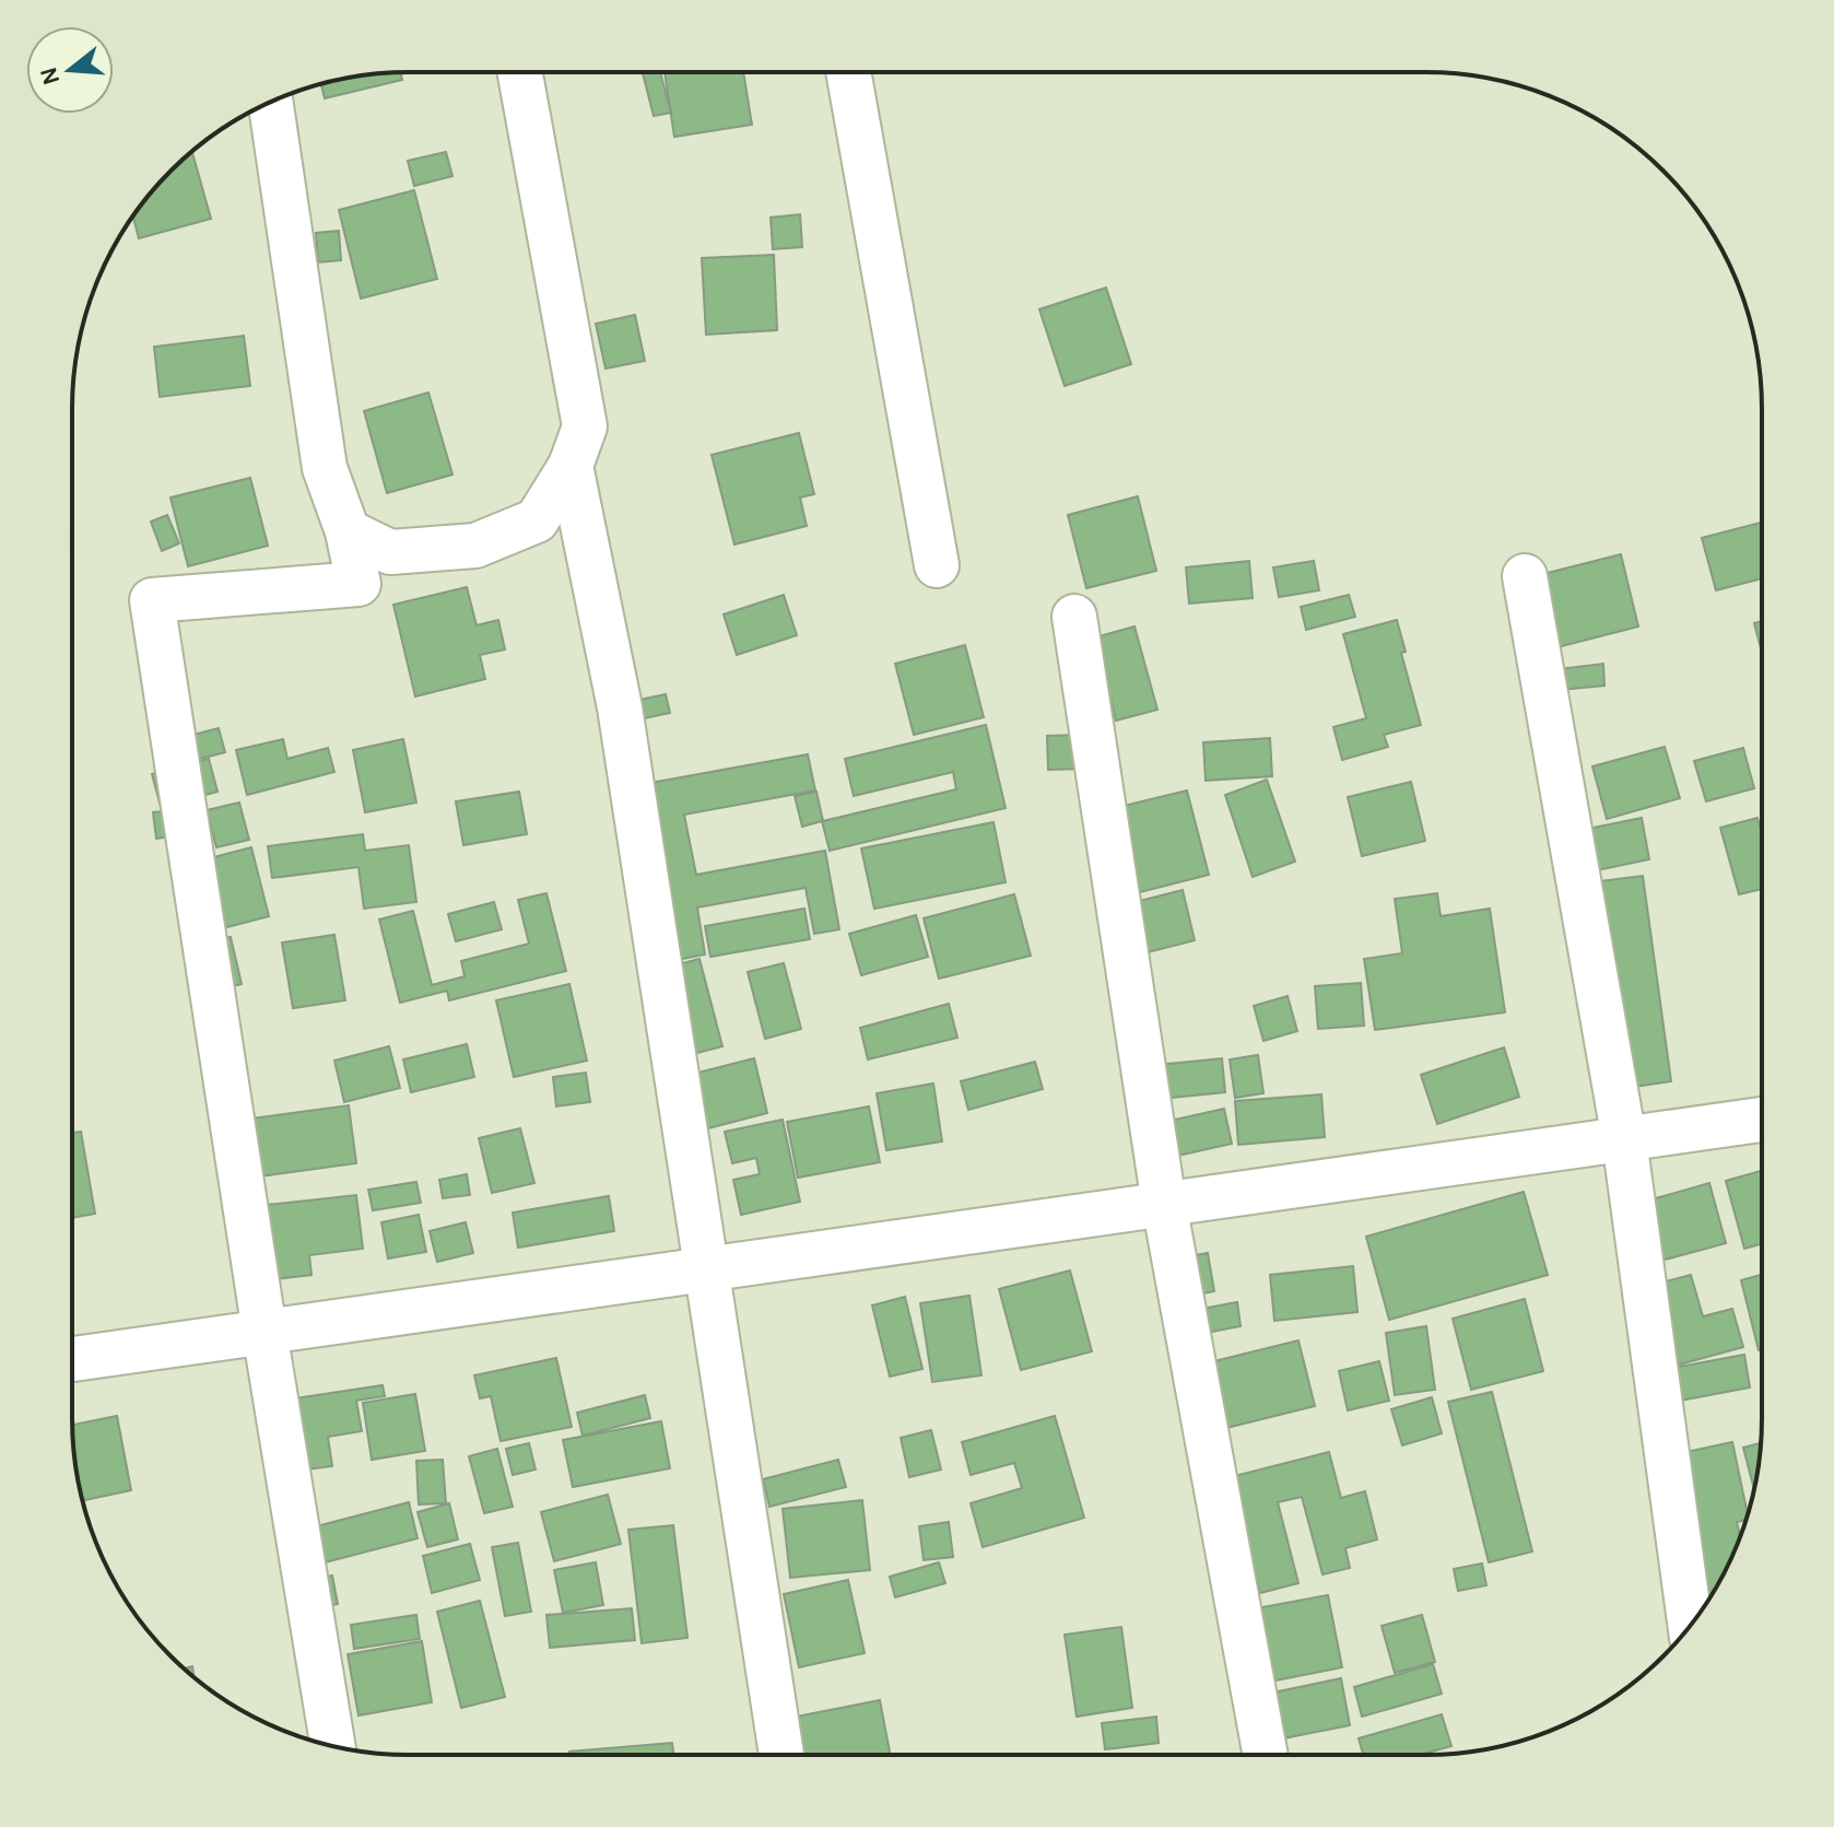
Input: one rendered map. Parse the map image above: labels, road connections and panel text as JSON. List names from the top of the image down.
{
  "north": "left"
}
